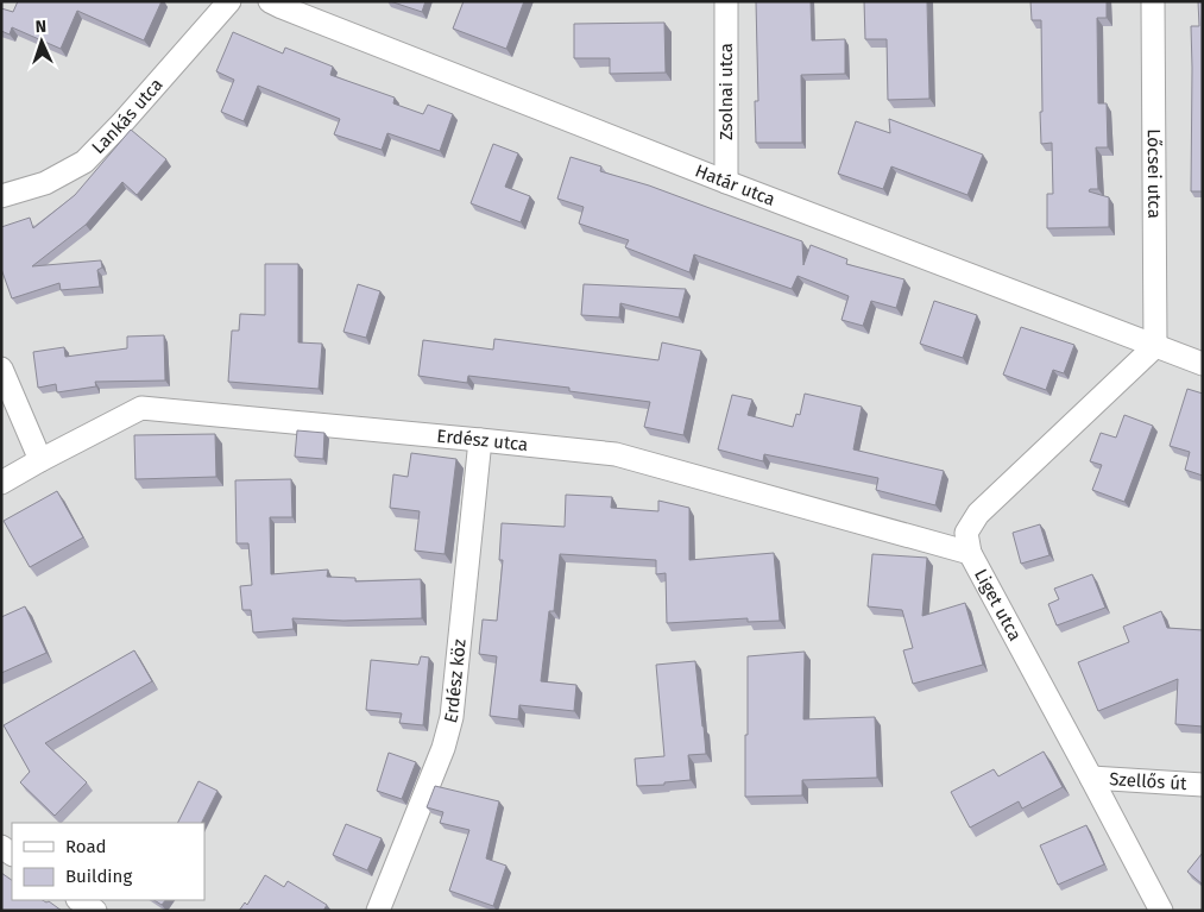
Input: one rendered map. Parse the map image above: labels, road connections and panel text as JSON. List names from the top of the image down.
{
  "streets": {
    "street": [
      "Zsolnai utca",
      "Lankás utca",
      "Lőcsei utca",
      "Határ utca",
      "Erdész utca",
      "Liget utca",
      "Erdész köz",
      "Szellős út"
    ]
  },
  "crossings": [
    ["Zsolnai utca", "Határ utca"],
    ["Lőcsei utca", "Határ utca"],
    ["Lőcsei utca", "Liget utca"],
    ["Határ utca", "Liget utca"],
    ["Erdész utca", "Liget utca"],
    ["Erdész utca", "Erdész köz"],
    ["Liget utca", "Szellős út"]
  ],
  "legend": ["Road", "Building"],
  "north": "top"
}
